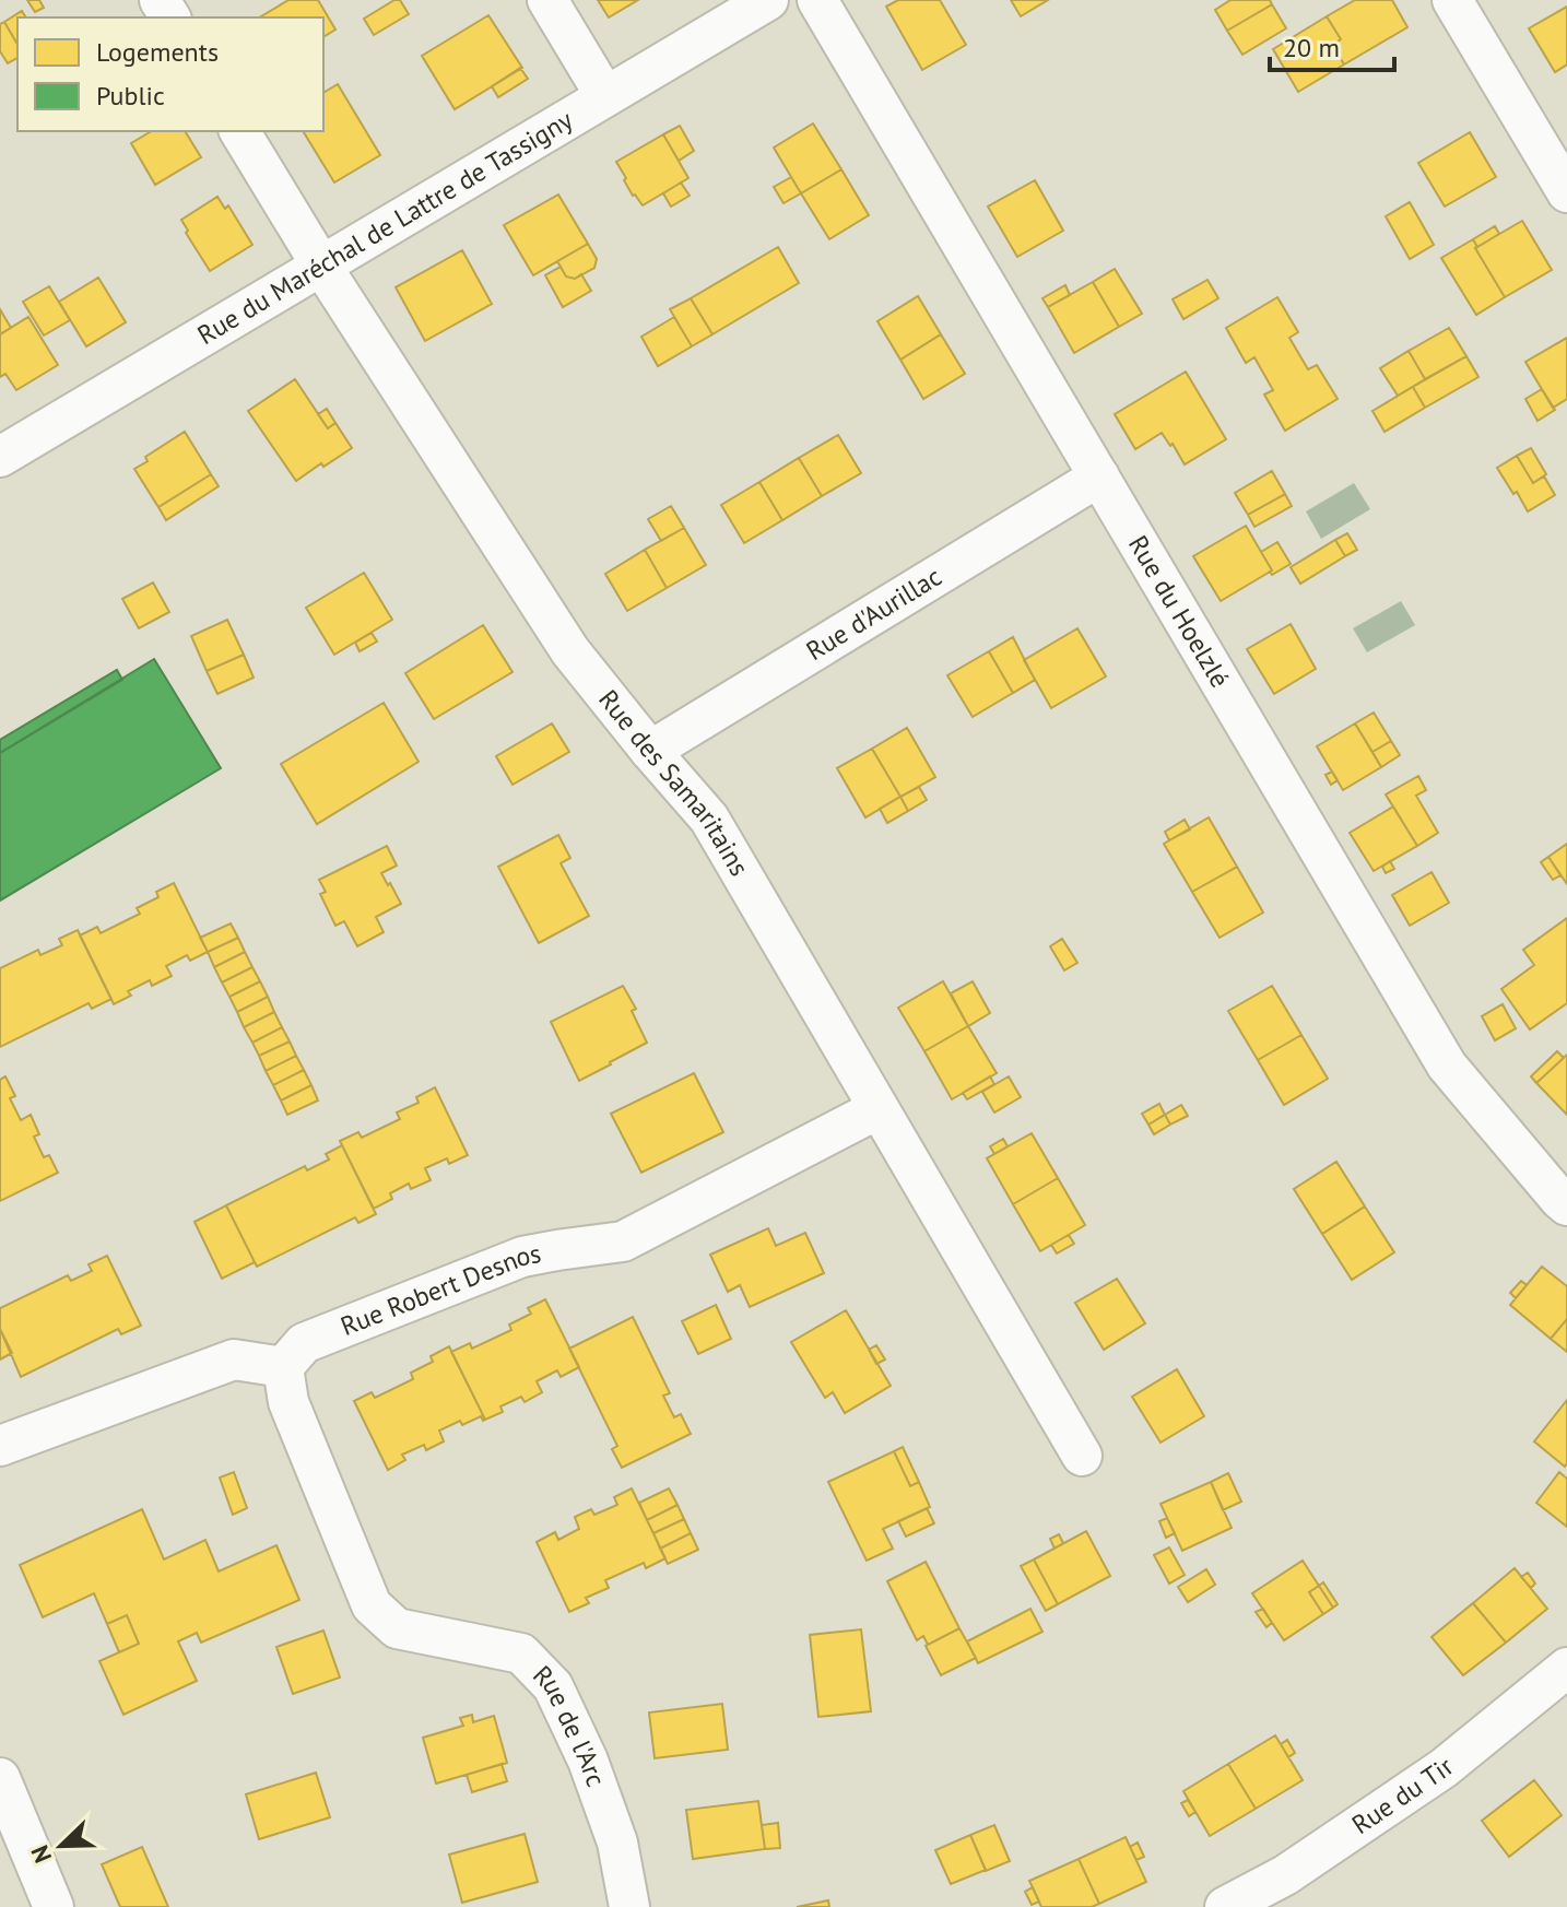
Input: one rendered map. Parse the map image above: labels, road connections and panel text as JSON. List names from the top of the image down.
{
  "streets": {
    "street": [
      "Rue du Maréchal de Lattre de Tassigny",
      "Rue du Hoelzlé",
      "Rue d'Aurillac",
      "Rue des Samaritains",
      "Rue Robert Desnos",
      "Rue de l'Arc",
      "Rue du Tir"
    ]
  },
  "crossings": [
    ["Rue du Maréchal de Lattre de Tassigny", "Rue des Samaritains"],
    ["Rue du Hoelzlé", "Rue d'Aurillac"],
    ["Rue d'Aurillac", "Rue des Samaritains"],
    ["Rue des Samaritains", "Rue Robert Desnos"],
    ["Rue Robert Desnos", "Rue de l'Arc"]
  ],
  "legend": ["Logements", "Public"],
  "scale_bar": "20 m",
  "north": "bottom left"
}
